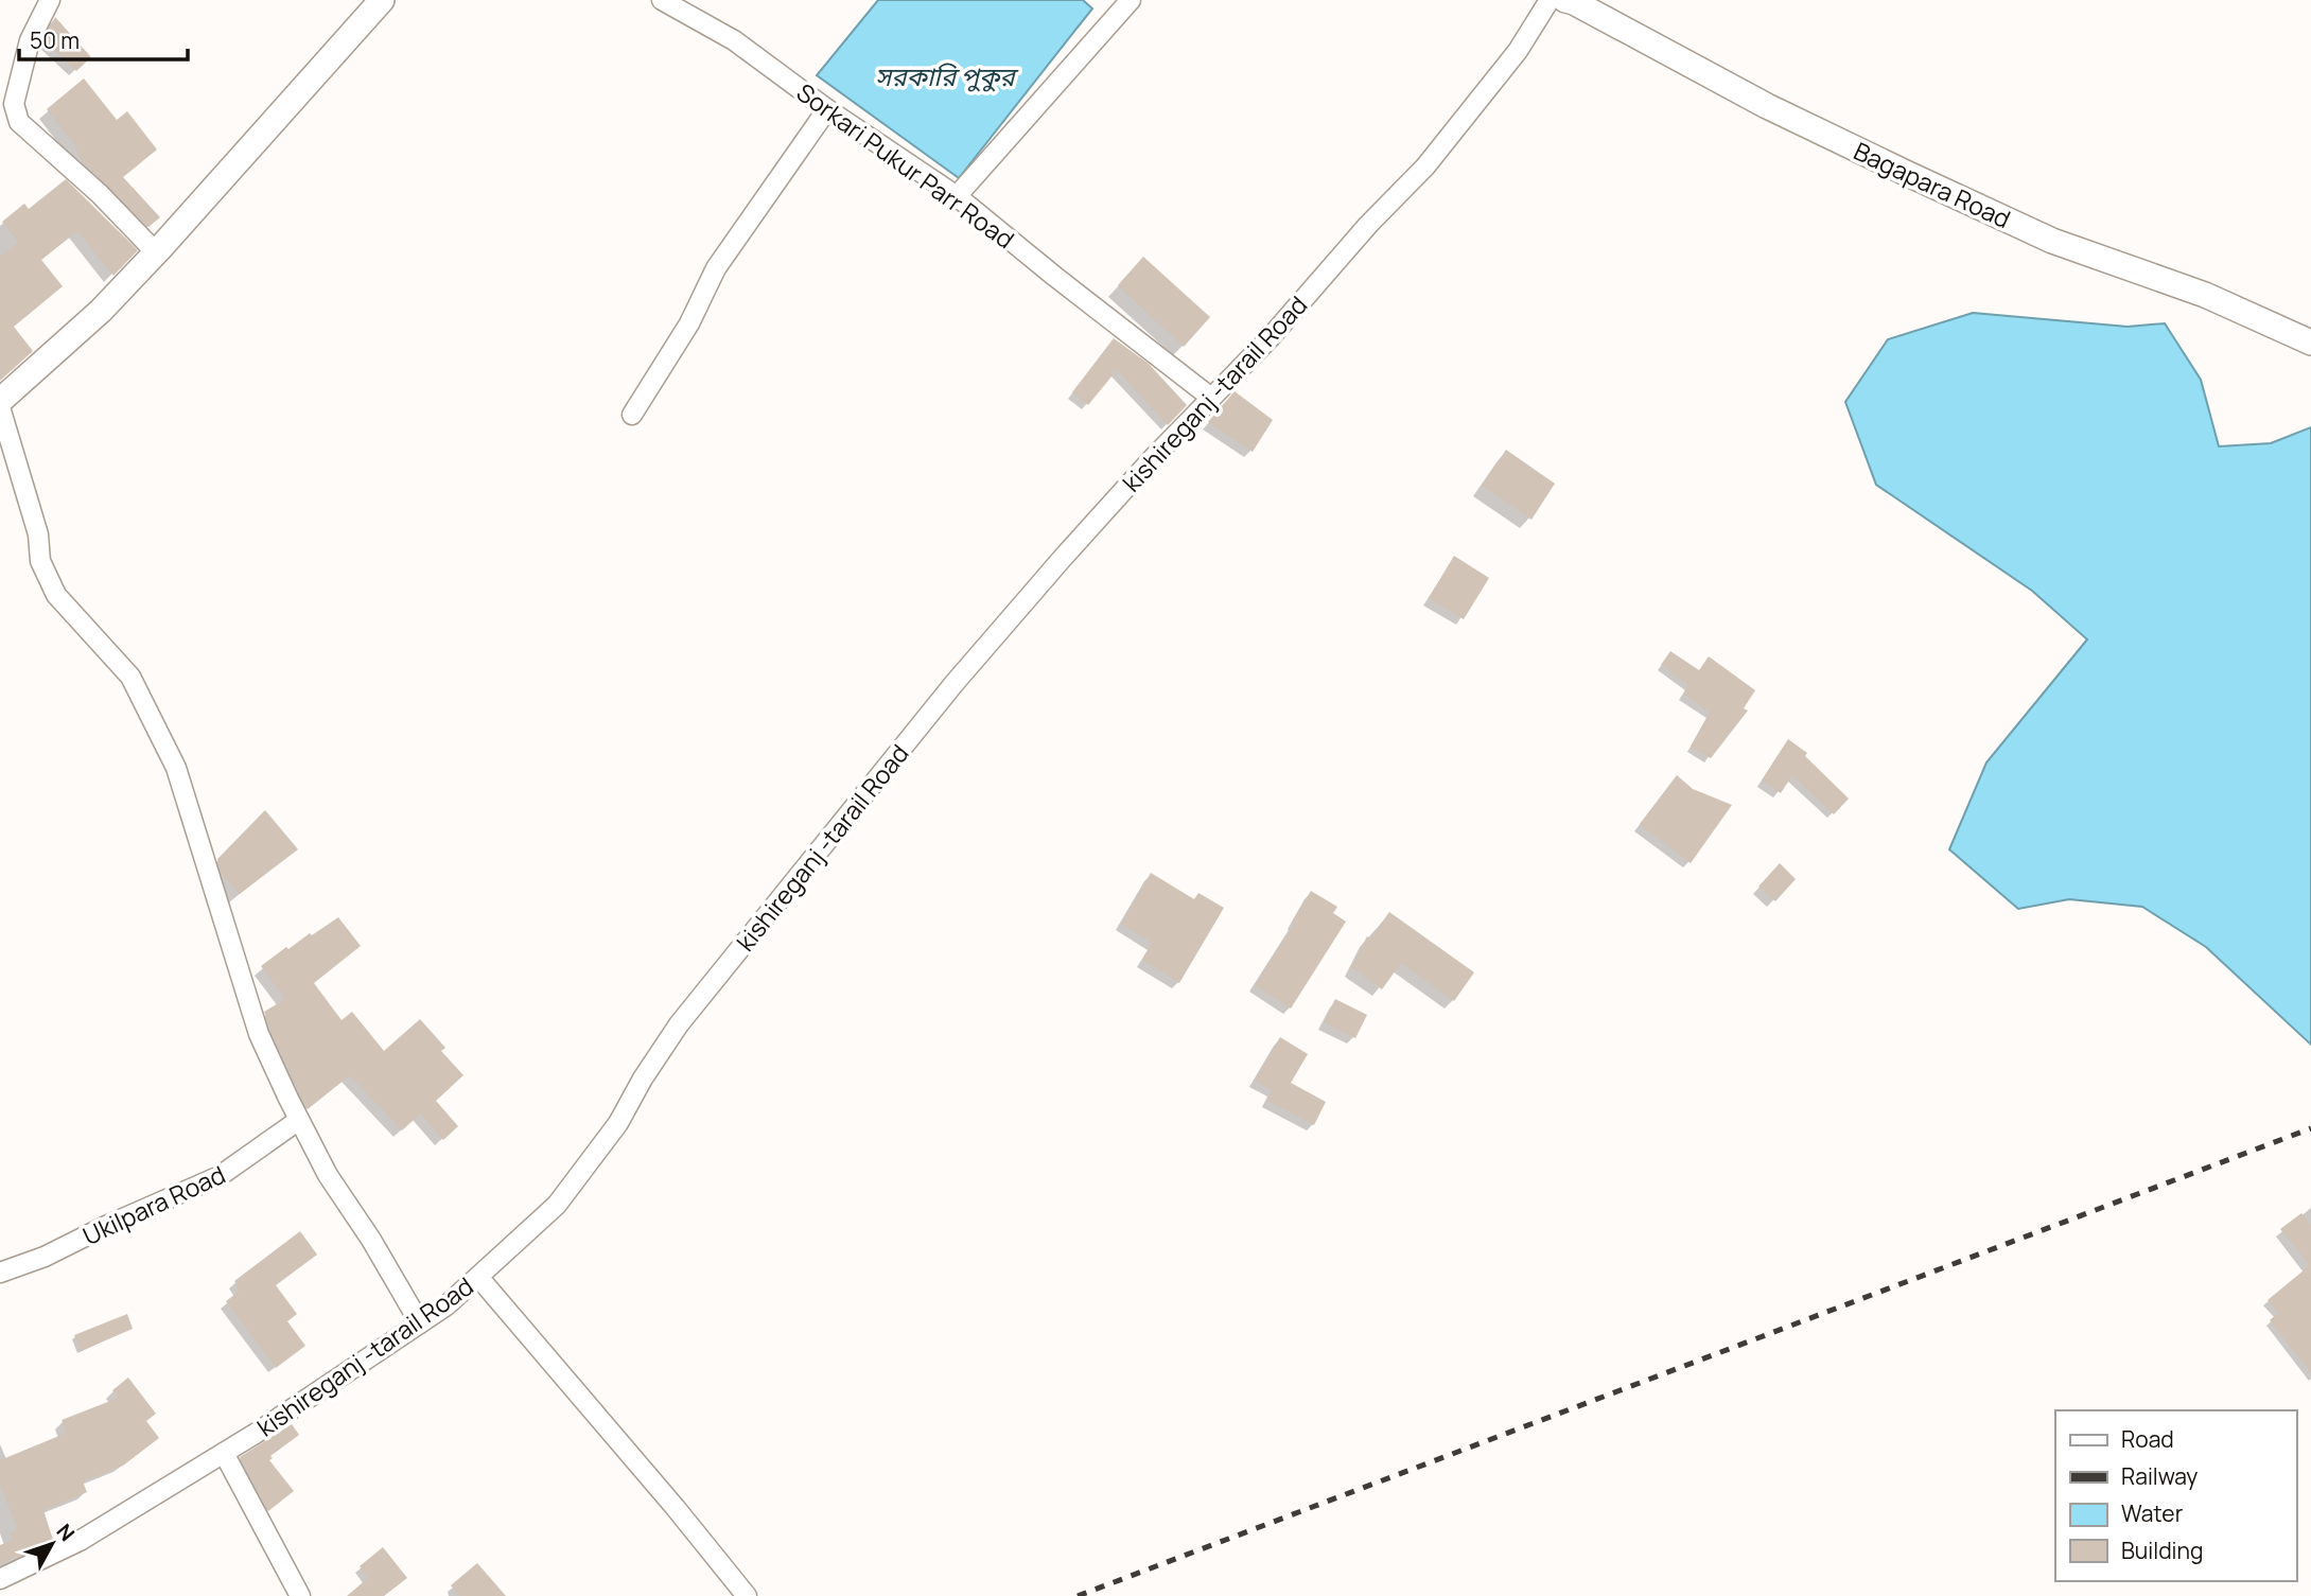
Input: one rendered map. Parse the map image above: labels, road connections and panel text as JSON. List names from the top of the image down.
{
  "streets": {
    "street": [
      "Sorkari Pukur Parr Road",
      "Bagapara Road",
      "kishireganj -tarail Road",
      "Ukilpara Road"
    ]
  },
  "crossings": [
    ["Sorkari Pukur Parr Road", "kishireganj -tarail Road"]
  ],
  "water": ["সরকারি পুকুর"],
  "legend": [
    "Road",
    "Railway",
    "Water",
    "Building"
  ],
  "scale_bar": "50 m",
  "north": "top right"
}
